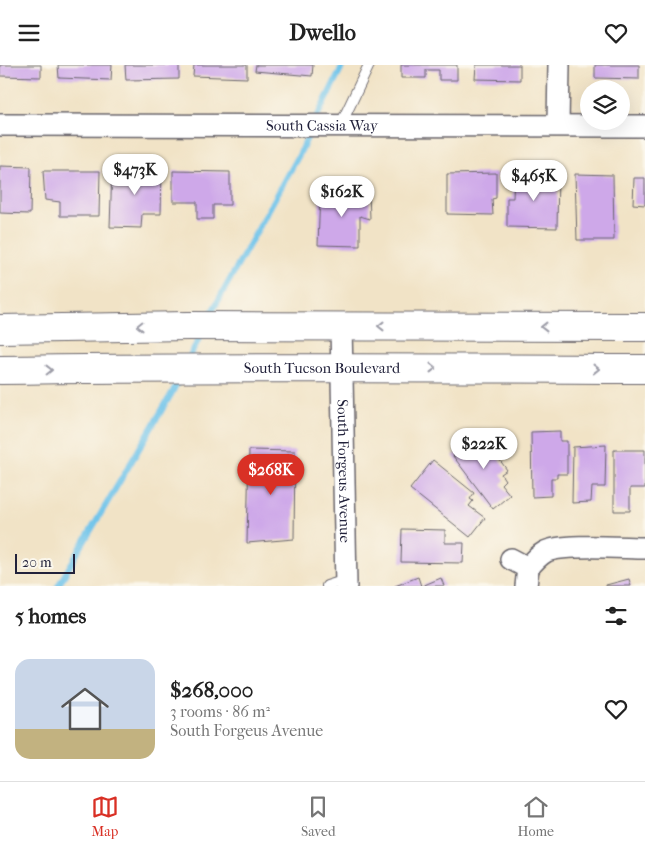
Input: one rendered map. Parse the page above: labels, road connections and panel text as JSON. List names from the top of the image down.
{
  "streets": {
    "main road": ["South Tucson Boulevard"],
    "street": ["South Cassia Way", "South Forgeus Avenue"]
  },
  "crossings": [
    ["South Tucson Boulevard", "South Forgeus Avenue"]
  ],
  "scale_bar": "20 m",
  "page": {
    "header": "Dwello",
    "price": [
      "$473K",
      "$465K",
      "$162K",
      "$222K",
      "$268K"
    ],
    "scale": "20 m",
    "heading": "5 homes",
    "list": [
      {
        "name": "$268,000",
        "note": "3 rooms · 86 m² · South Forgeus Avenue"
      }
    ],
    "tabs": ["Map", "Saved", "Home"]
  }
}
